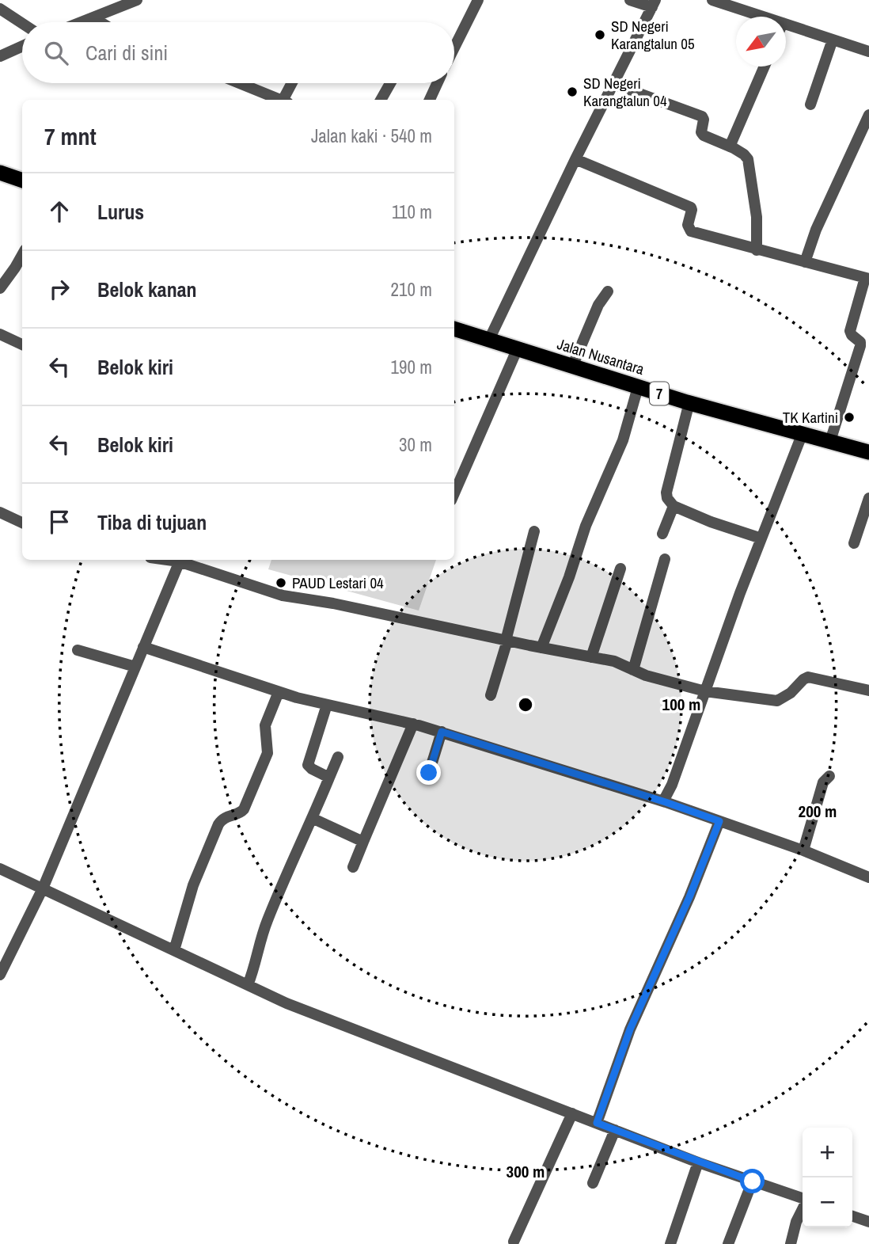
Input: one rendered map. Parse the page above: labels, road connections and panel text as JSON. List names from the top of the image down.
{
  "streets": {
    "highway": ["Jalan Nusantara", "7"]
  },
  "places": [
    "SD Negeri Karangtalun 05",
    "SD Negeri Karangtalun 04",
    "TK Kartini",
    "PAUD Lestari 04"
  ],
  "north": "bottom left",
  "page": {
    "search": "Cari di sini",
    "heading": ["7 mnt", "Jalan kaki · 540 m"],
    "list": [
      ["Lurus", "110 m"],
      ["Belok kanan", "210 m"],
      ["Belok kiri", "190 m"],
      ["Belok kiri", "30 m"],
      "Tiba di tujuan"
    ],
    "map_buttons": ["+", "−"]
  },
  "rings": ["100 m", "200 m", "300 m"]
}
